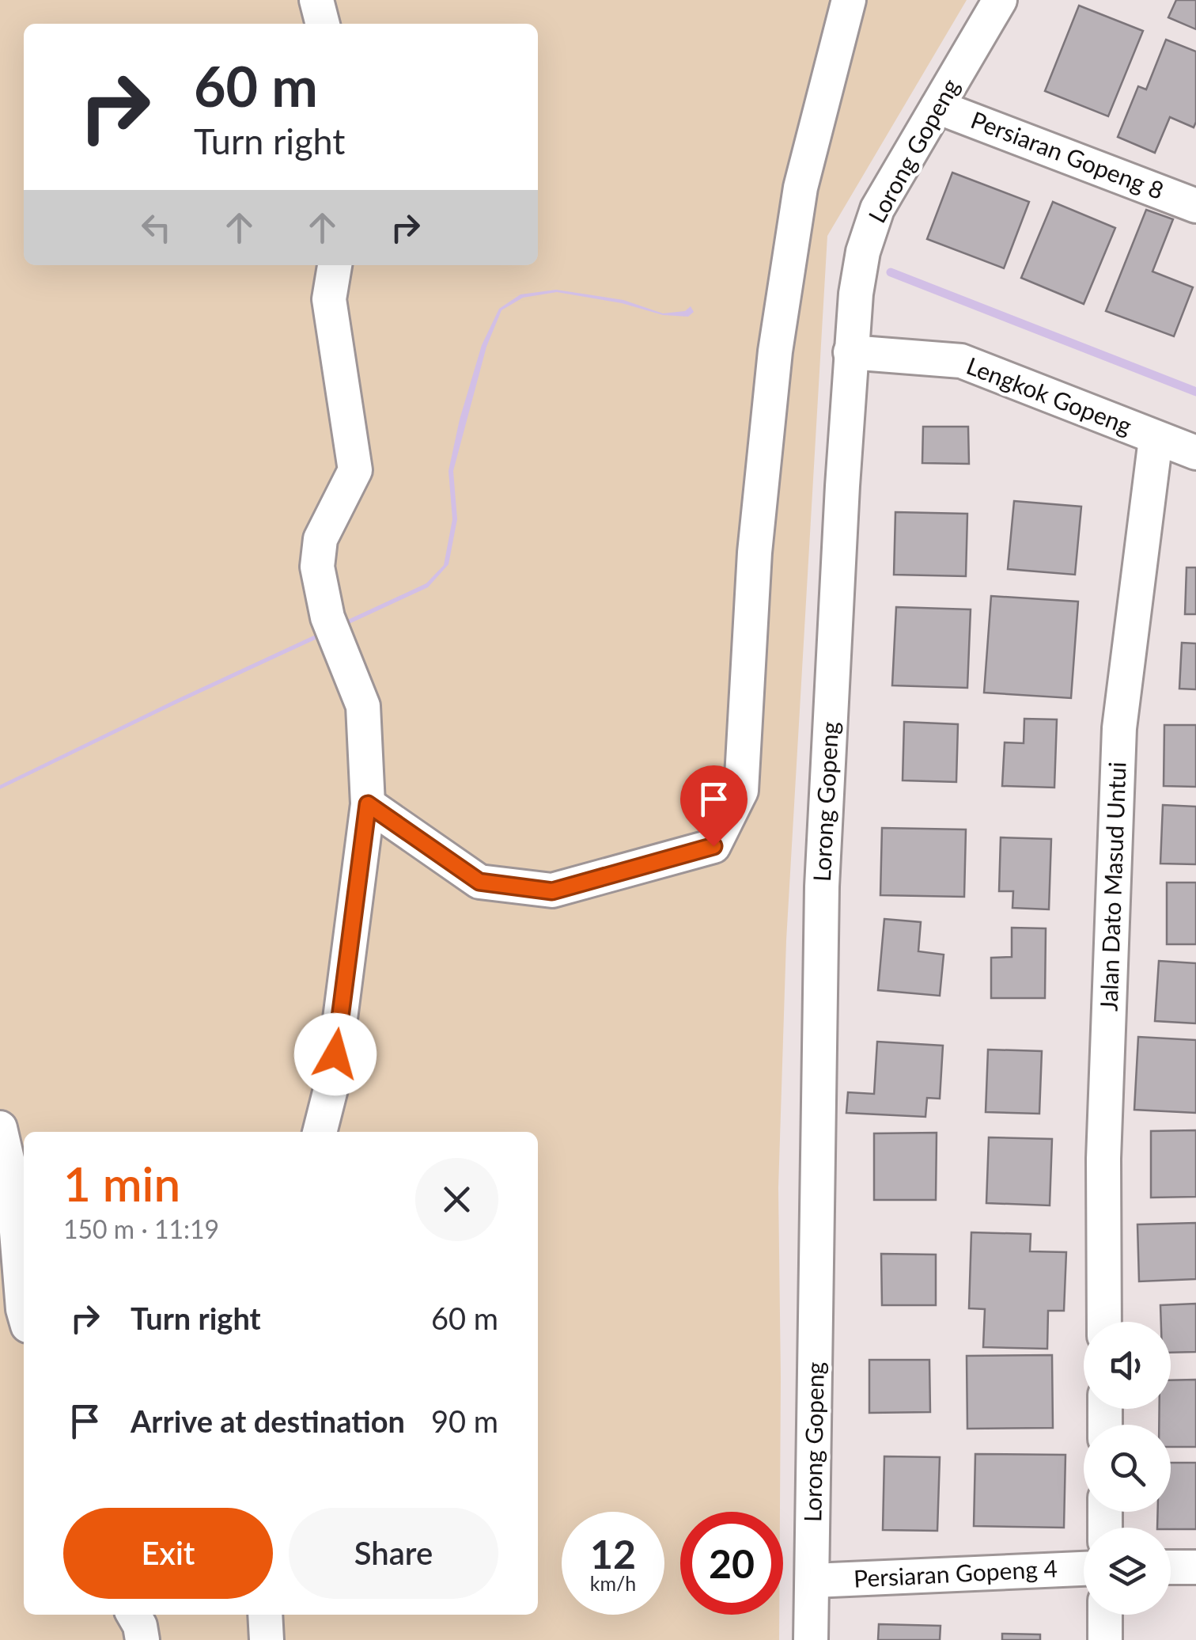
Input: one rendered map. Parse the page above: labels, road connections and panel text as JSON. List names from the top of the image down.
{
  "streets": {
    "street": [
      "Lorong Gopeng",
      "Persiaran Gopeng 8",
      "Lengkok Gopeng",
      "Jalan Dato Masud Untui",
      "Persiaran Gopeng 4"
    ]
  },
  "crossings": [
    ["Lorong Gopeng", "Persiaran Gopeng 8"],
    ["Lorong Gopeng", "Lengkok Gopeng"],
    ["Lorong Gopeng", "Persiaran Gopeng 4"],
    ["Lengkok Gopeng", "Jalan Dato Masud Untui"]
  ],
  "page": {
    "turn": ["60 m", "Turn right"],
    "heading": ["1 min", "150 m · 11:19"],
    "list": [
      {
        "name": "Turn right",
        "value": "60 m"
      },
      {
        "name": "Arrive at destination",
        "value": "90 m"
      }
    ],
    "buttons": ["Exit", "Share"],
    "speed": "12 km/h",
    "limit": "20"
  }
}
